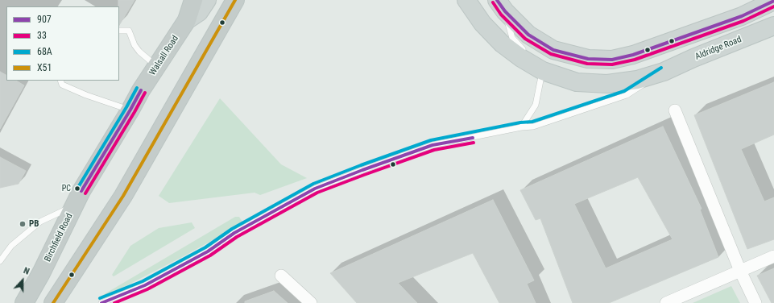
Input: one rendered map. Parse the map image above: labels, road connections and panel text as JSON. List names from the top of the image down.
{
  "streets": {
    "highway": ["Walsall Road", "Birchfield Road"],
    "main road": ["Aldridge Road"]
  },
  "crossings": [
    ["Walsall Road", "Birchfield Road"]
  ],
  "places": ["PC", "PB"],
  "lines": [
    "transit line 907",
    "transit line X51",
    "transit line 33",
    "transit line 68A"
  ],
  "legend": [
    "907",
    "33",
    "68A",
    "X51"
  ],
  "north": "top"
}
